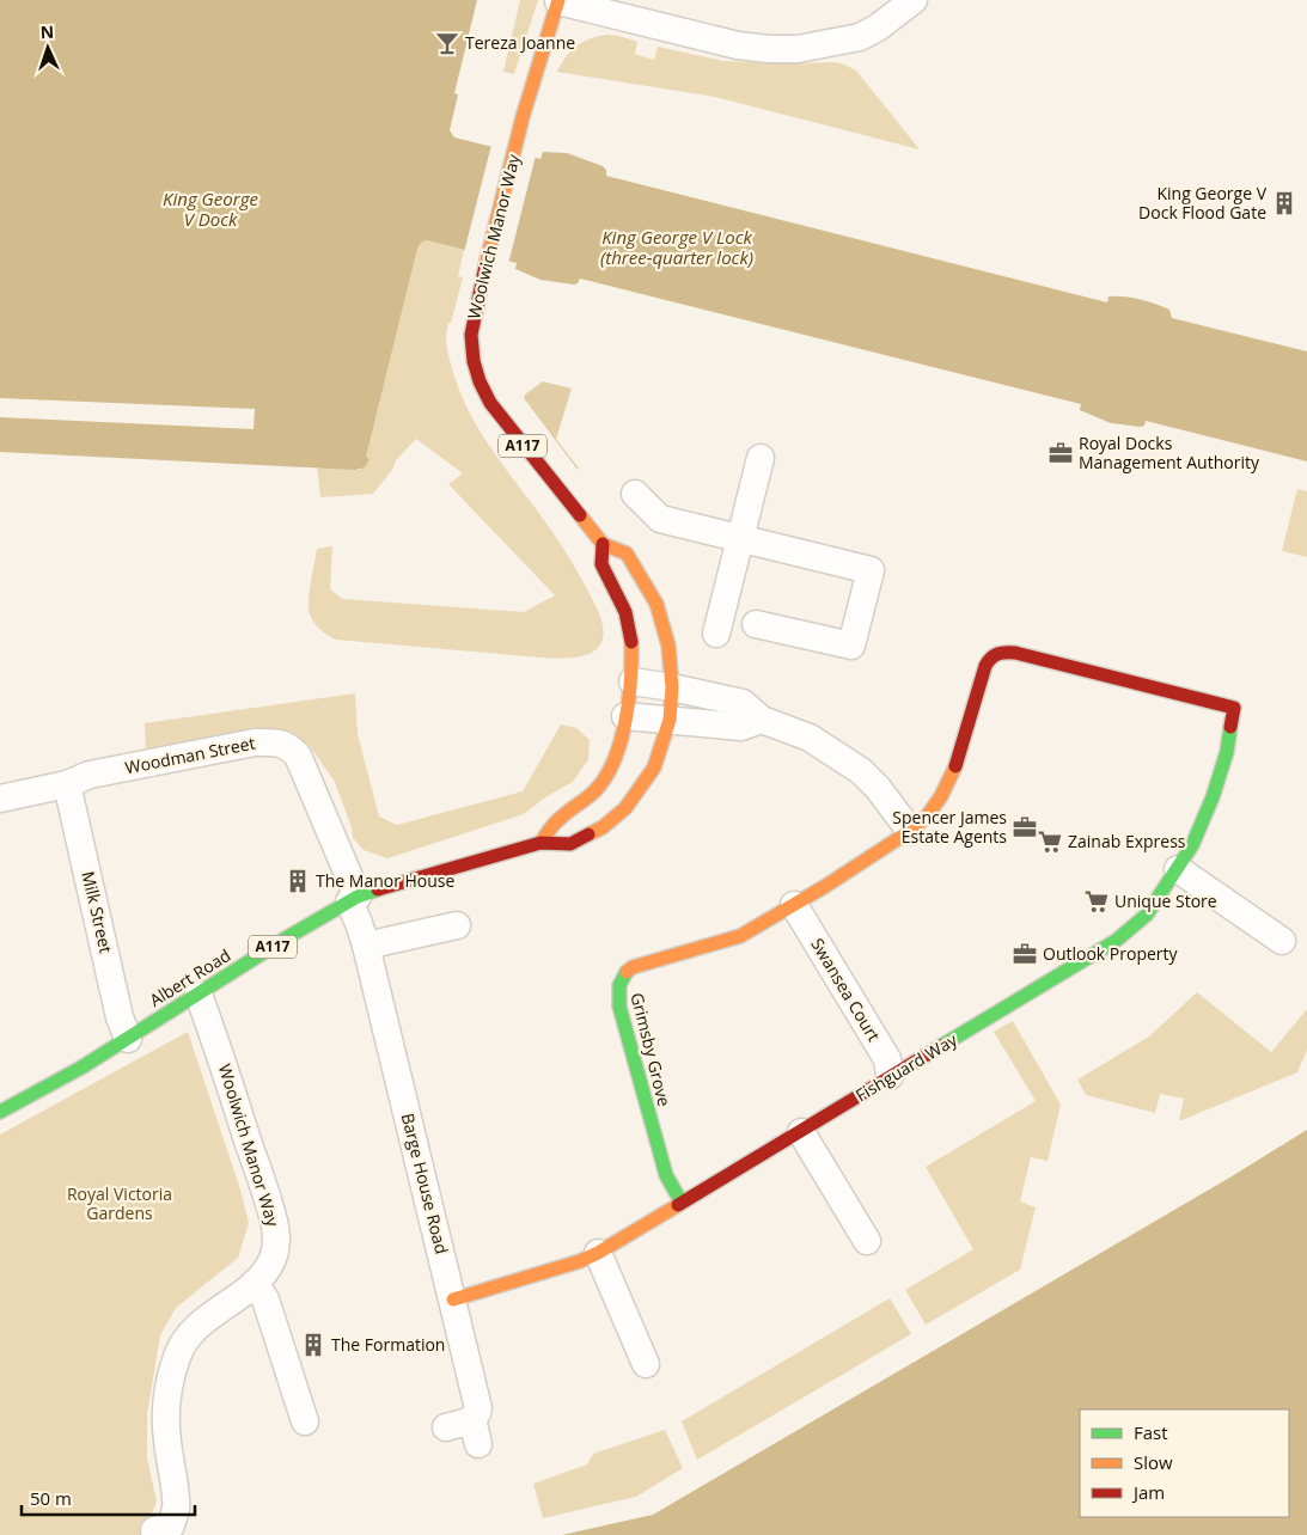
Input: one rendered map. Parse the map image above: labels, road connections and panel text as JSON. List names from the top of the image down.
{
  "streets": {
    "main road": [
      "Woolwich Manor Way",
      "A117",
      "Albert Road",
      "Grimsby Grove",
      "Fishguard Way"
    ],
    "street": [
      "Woodman Street",
      "Milk Street",
      "Swansea Court",
      "Barge House Road"
    ]
  },
  "crossings": [
    ["Woolwich Manor Way", "Albert Road"],
    ["Woodman Street", "Milk Street"],
    ["Woodman Street", "Albert Road"],
    ["Woodman Street", "Barge House Road"],
    ["Milk Street", "Albert Road"],
    ["Albert Road", "Barge House Road"],
    ["Swansea Court", "Grimsby Grove"],
    ["Swansea Court", "Fishguard Way"],
    ["Grimsby Grove", "Fishguard Way"],
    ["Fishguard Way", "Barge House Road"]
  ],
  "water": ["King George V Dock", "King George V Lock (three-quarter lock)"],
  "parks": ["Royal Victoria Gardens"],
  "places": {
    "bar": ["Tereza Joanne"],
    "building": ["King George V Dock Flood Gate", "The Manor House", "The Formation"],
    "office": ["Royal Docks Management Authority", "Spencer James Estate Agents", "Outlook Property"],
    "supermarket": ["Zainab Express", "Unique Store"]
  },
  "legend": ["Fast", "Slow", "Jam"],
  "scale_bar": "50 m",
  "north": "top"
}
